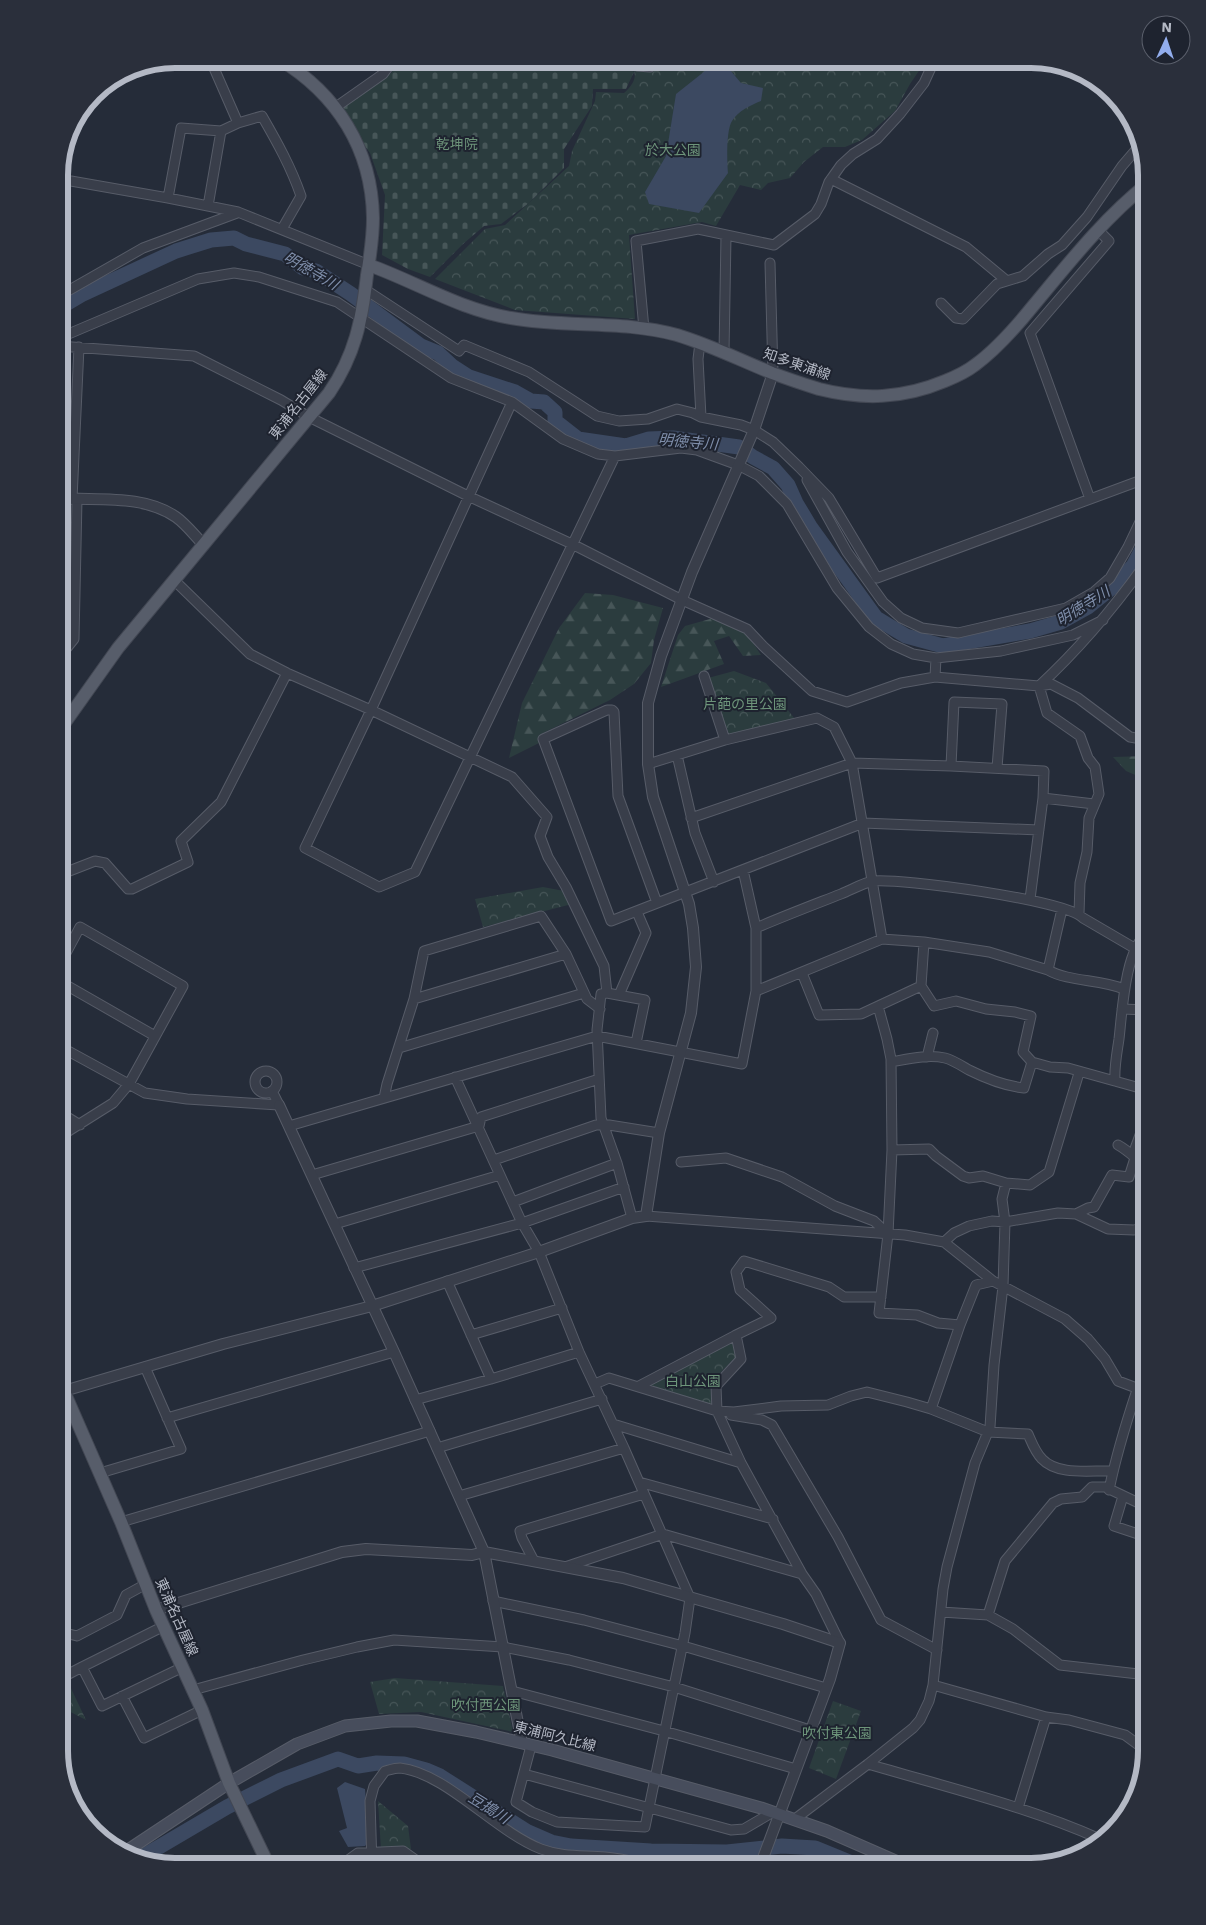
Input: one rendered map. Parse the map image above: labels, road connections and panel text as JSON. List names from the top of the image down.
{
  "streets": {
    "main road": ["知多東浦線", "東浦名古屋線", "東浦阿久比線"]
  },
  "crossings": [
    ["知多東浦線", "東浦名古屋線"],
    ["東浦名古屋線", "東浦阿久比線"]
  ],
  "water": ["明徳寺川", "豆搗川"],
  "parks": [
    "乾坤院",
    "於大公園",
    "片葩の里公園",
    "白山公園",
    "吹付西公園",
    "吹付東公園"
  ],
  "north": "top"
}
